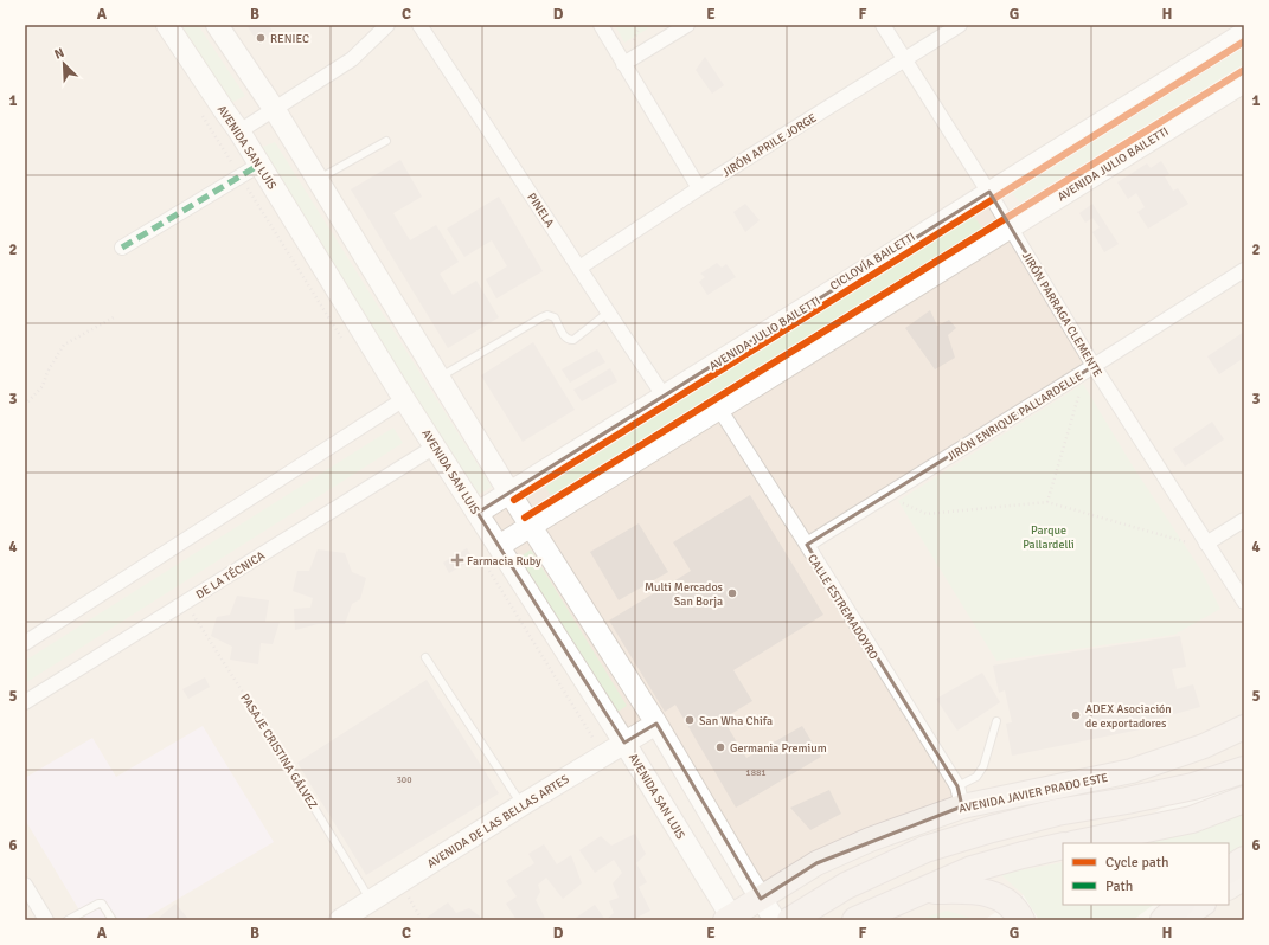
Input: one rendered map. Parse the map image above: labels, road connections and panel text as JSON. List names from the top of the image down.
{
  "streets": {
    "highway": ["AVENIDA JAVIER PRADO ESTE"],
    "street": [
      "JIRÓN APRILE JORGE",
      "AVENIDA SAN LUIS",
      "AVENIDA JULIO BAILETTI",
      "PINELA",
      "JIRÓN PARRAGA CLEMENTE",
      "JIRÓN ENRIQUE PALLARDELLE",
      "DE LA TÉCNICA",
      "CALLE ESTREMADOYRO",
      "AVENIDA DE LAS BELLAS ARTES"
    ],
    "lane": ["PASAJE CRISTINA GÁLVEZ"],
    "cycle path": ["CICLOVÍA BAILETTI"]
  },
  "crossings": [
    ["JIRÓN APRILE JORGE", "PINELA"],
    ["JIRÓN APRILE JORGE", "JIRÓN PARRAGA CLEMENTE"],
    ["AVENIDA SAN LUIS", "AVENIDA JULIO BAILETTI"],
    ["AVENIDA SAN LUIS", "DE LA TÉCNICA"],
    ["AVENIDA SAN LUIS", "AVENIDA JAVIER PRADO ESTE"],
    ["AVENIDA SAN LUIS", "AVENIDA DE LAS BELLAS ARTES"],
    ["AVENIDA JULIO BAILETTI", "PINELA"],
    ["AVENIDA JULIO BAILETTI", "JIRÓN PARRAGA CLEMENTE"],
    ["AVENIDA JULIO BAILETTI", "CALLE ESTREMADOYRO"],
    ["JIRÓN PARRAGA CLEMENTE", "JIRÓN ENRIQUE PALLARDELLE"],
    ["JIRÓN ENRIQUE PALLARDELLE", "CALLE ESTREMADOYRO"],
    ["DE LA TÉCNICA", "PASAJE CRISTINA GÁLVEZ"],
    ["CALLE ESTREMADOYRO", "AVENIDA JAVIER PRADO ESTE"],
    ["PASAJE CRISTINA GÁLVEZ", "AVENIDA DE LAS BELLAS ARTES"]
  ],
  "parks": ["Parque Pallardelli"],
  "places": {
    "other": [
      "RENIEC",
      "Multi Mercados San Borja",
      "ADEX Asociación de exportadores",
      "San Wha Chifa",
      "Germania Premium"
    ],
    "health": ["Farmacia Ruby"]
  },
  "house_numbers": ["1881", "300"],
  "legend": ["Cycle path", "Path"],
  "north": "top left",
  "grid": {
    "columns": [
      "A",
      "B",
      "C",
      "D",
      "E",
      "F",
      "G",
      "H"
    ],
    "rows": [
      "1",
      "2",
      "3",
      "4",
      "5",
      "6"
    ]
  }
}
